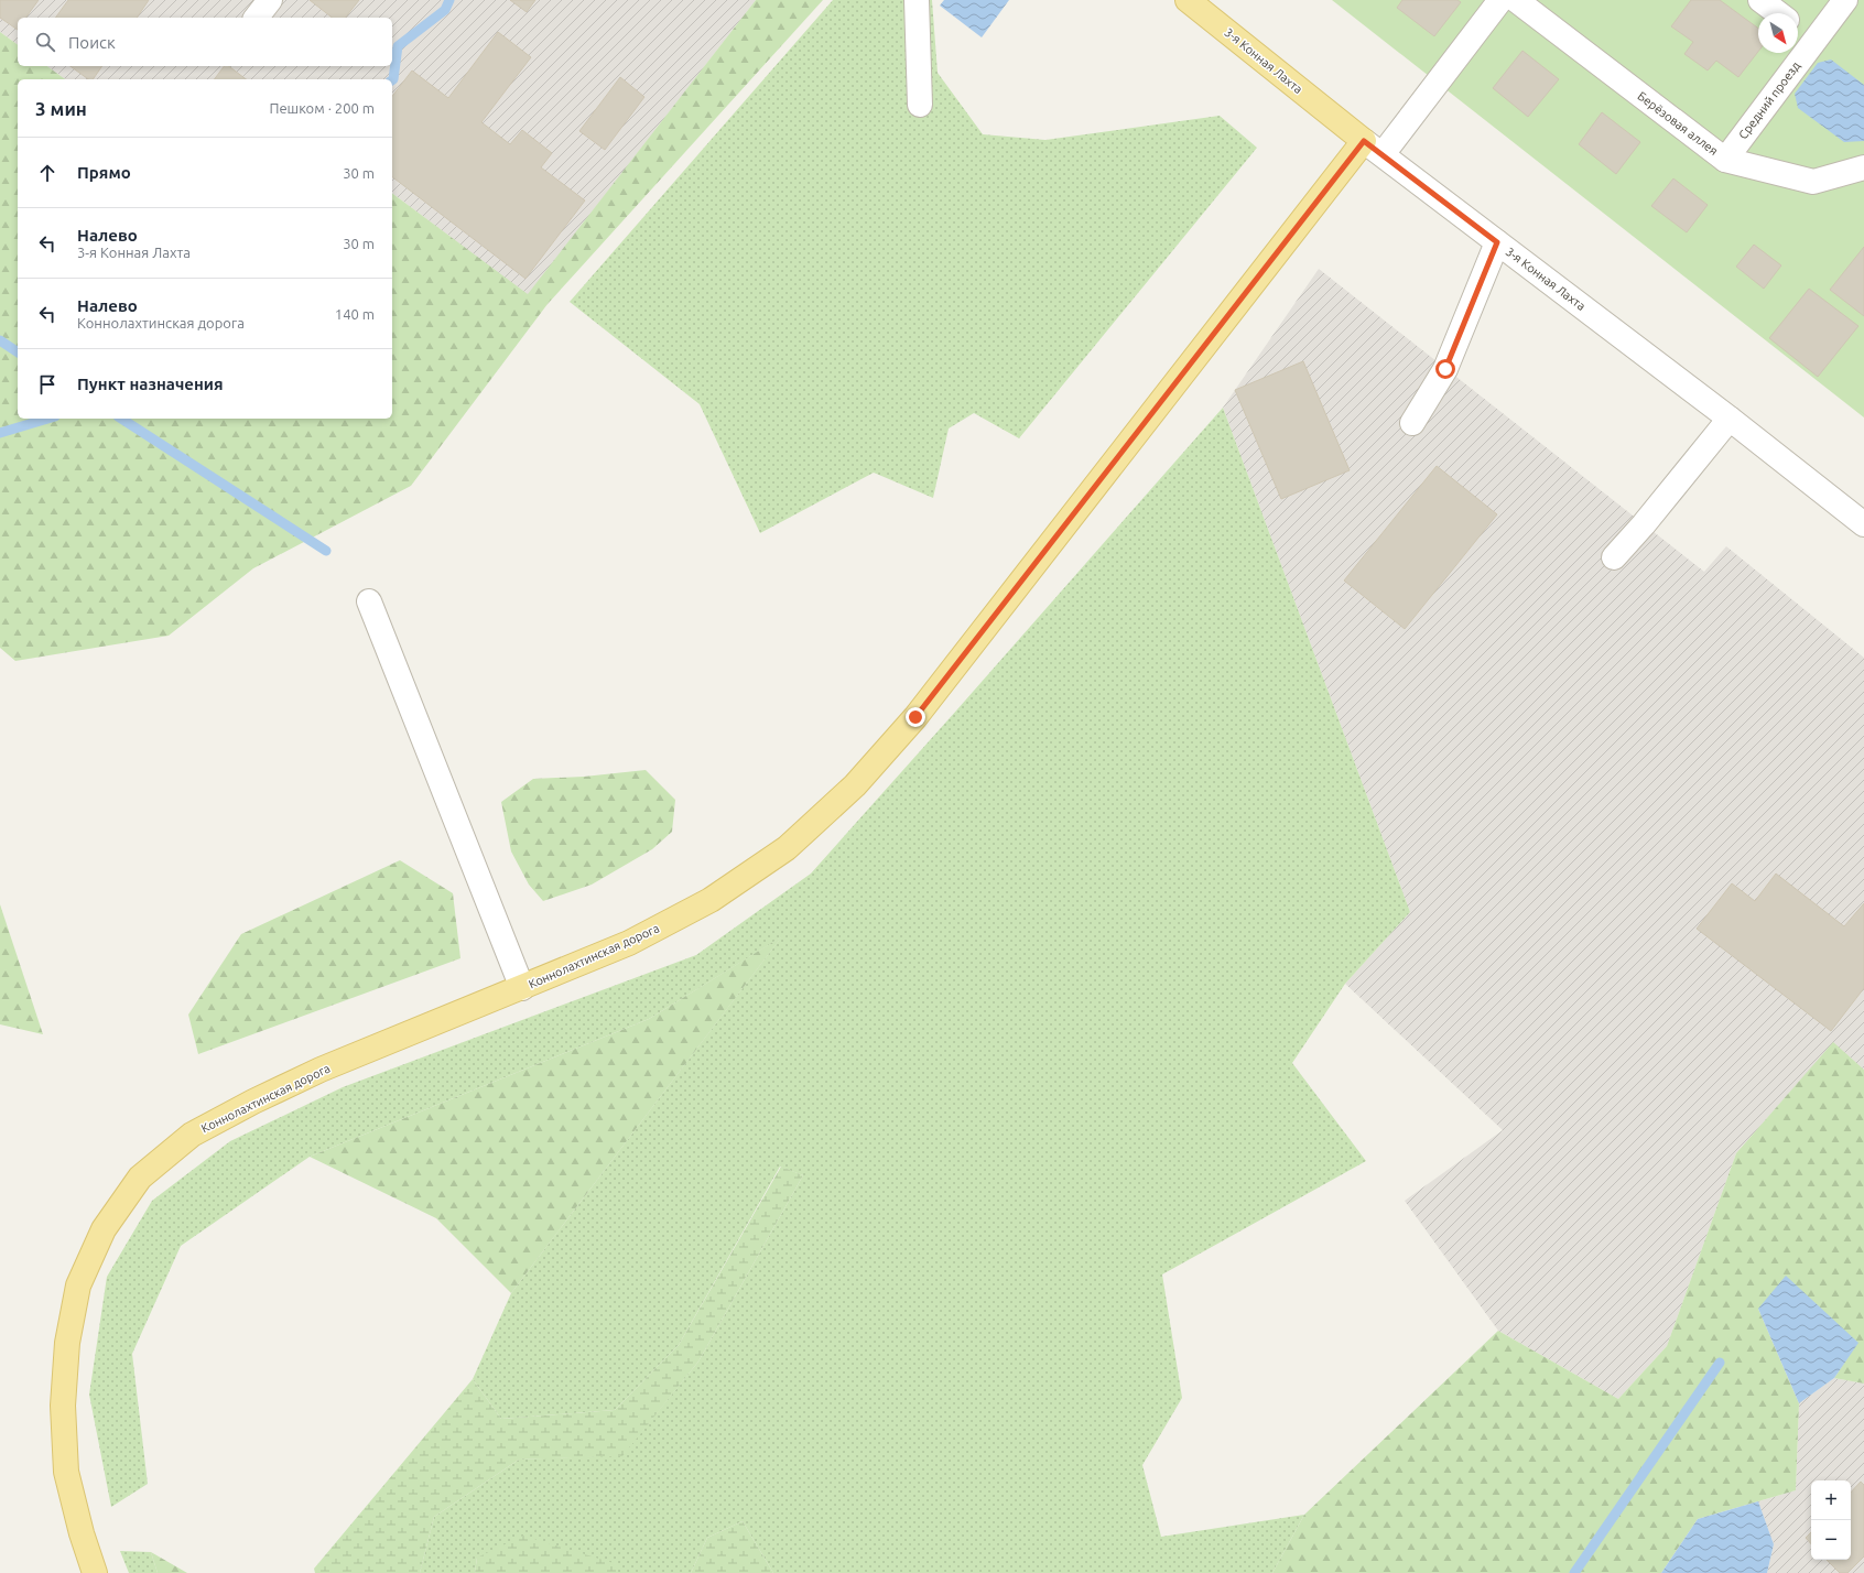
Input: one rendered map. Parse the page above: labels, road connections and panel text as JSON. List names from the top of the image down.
{
  "streets": {
    "main road": ["3-я Конная Лахта", "Коннолахтинская дорога"],
    "street": ["Средний проезд", "Берёзовая аллея"]
  },
  "crossings": [
    ["3-я Конная Лахта", "Коннолахтинская дорога"],
    ["Средний проезд", "Берёзовая аллея"]
  ],
  "north": "bottom right",
  "page": {
    "search": "Поиск",
    "heading": ["3 мин", "Пешком · 200 m"],
    "list": [
      ["Прямо", "30 m"],
      ["Налево", "3-я Конная Лахта", "30 m"],
      ["Налево", "Коннолахтинская дорога", "140 m"],
      "Пункт назначения"
    ],
    "map_buttons": ["+", "−"]
  }
}
